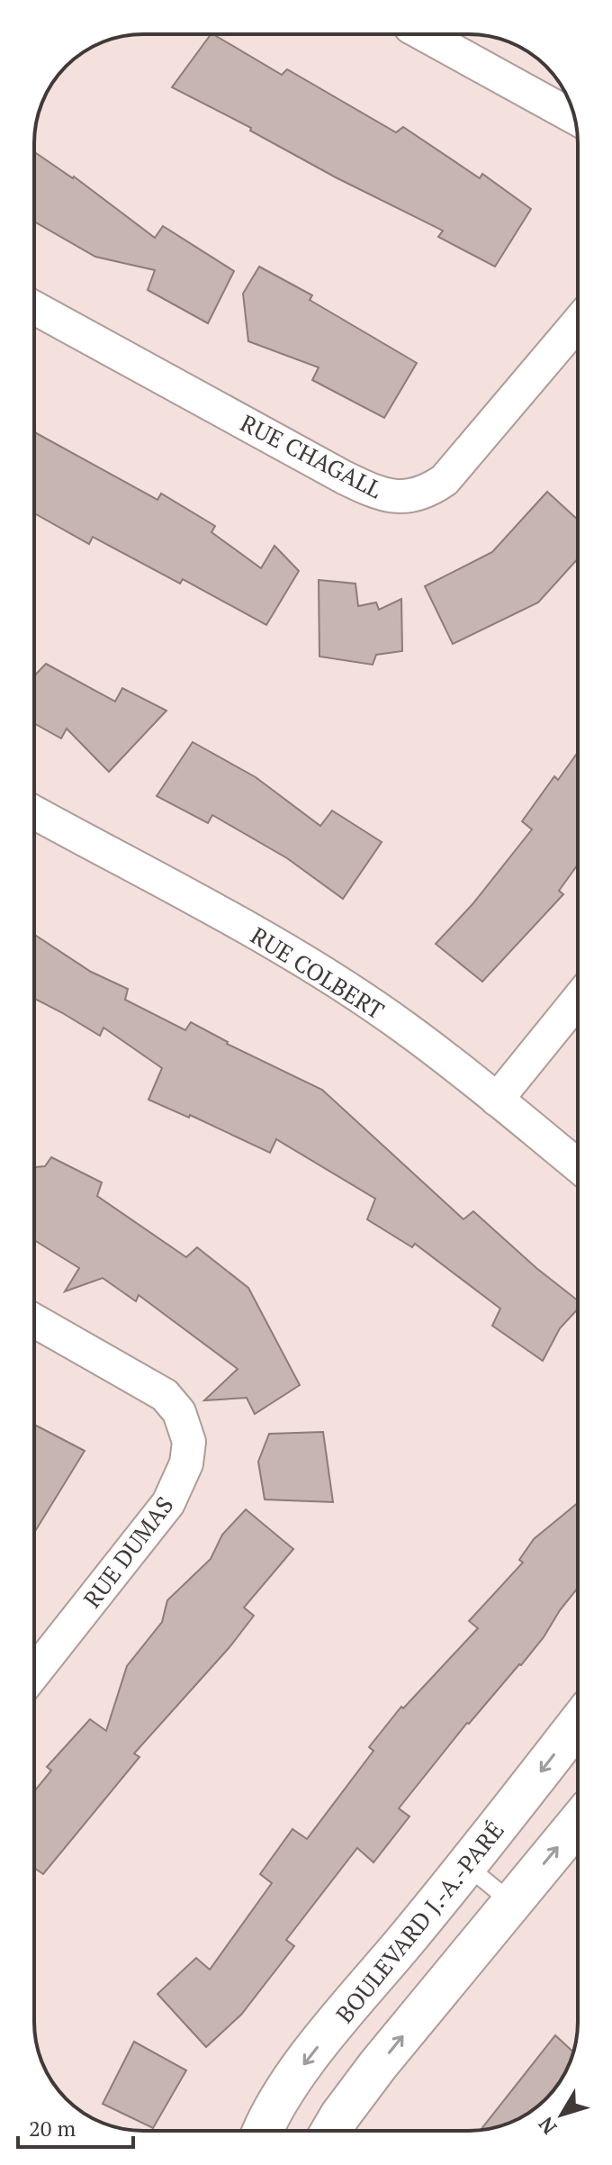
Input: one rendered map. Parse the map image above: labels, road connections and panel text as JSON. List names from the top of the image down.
{
  "streets": {
    "street": [
      "RUE CHAGALL",
      "RUE COLBERT",
      "RUE DUMAS",
      "BOULEVARD J.-A.-PARÉ"
    ]
  },
  "scale_bar": "20 m",
  "north": "bottom left"
}
